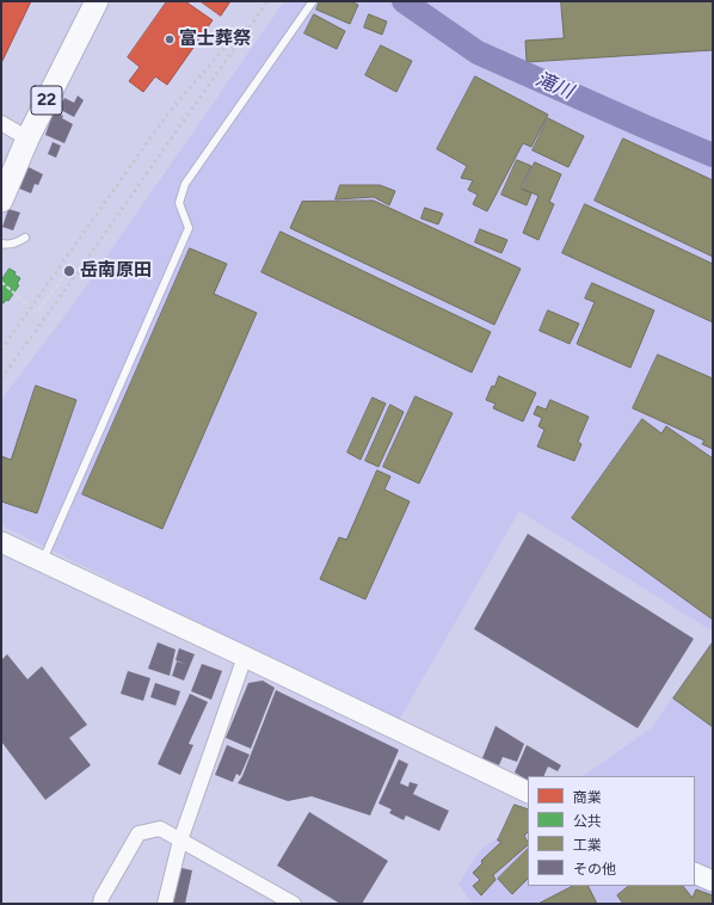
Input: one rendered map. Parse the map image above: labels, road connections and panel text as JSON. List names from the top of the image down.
{
  "streets": {
    "main road": ["22"]
  },
  "water": ["滝川"],
  "places": ["富士葬祭", "岳南原田"],
  "legend": [
    "商業",
    "公共",
    "工業",
    "その他"
  ]
}
